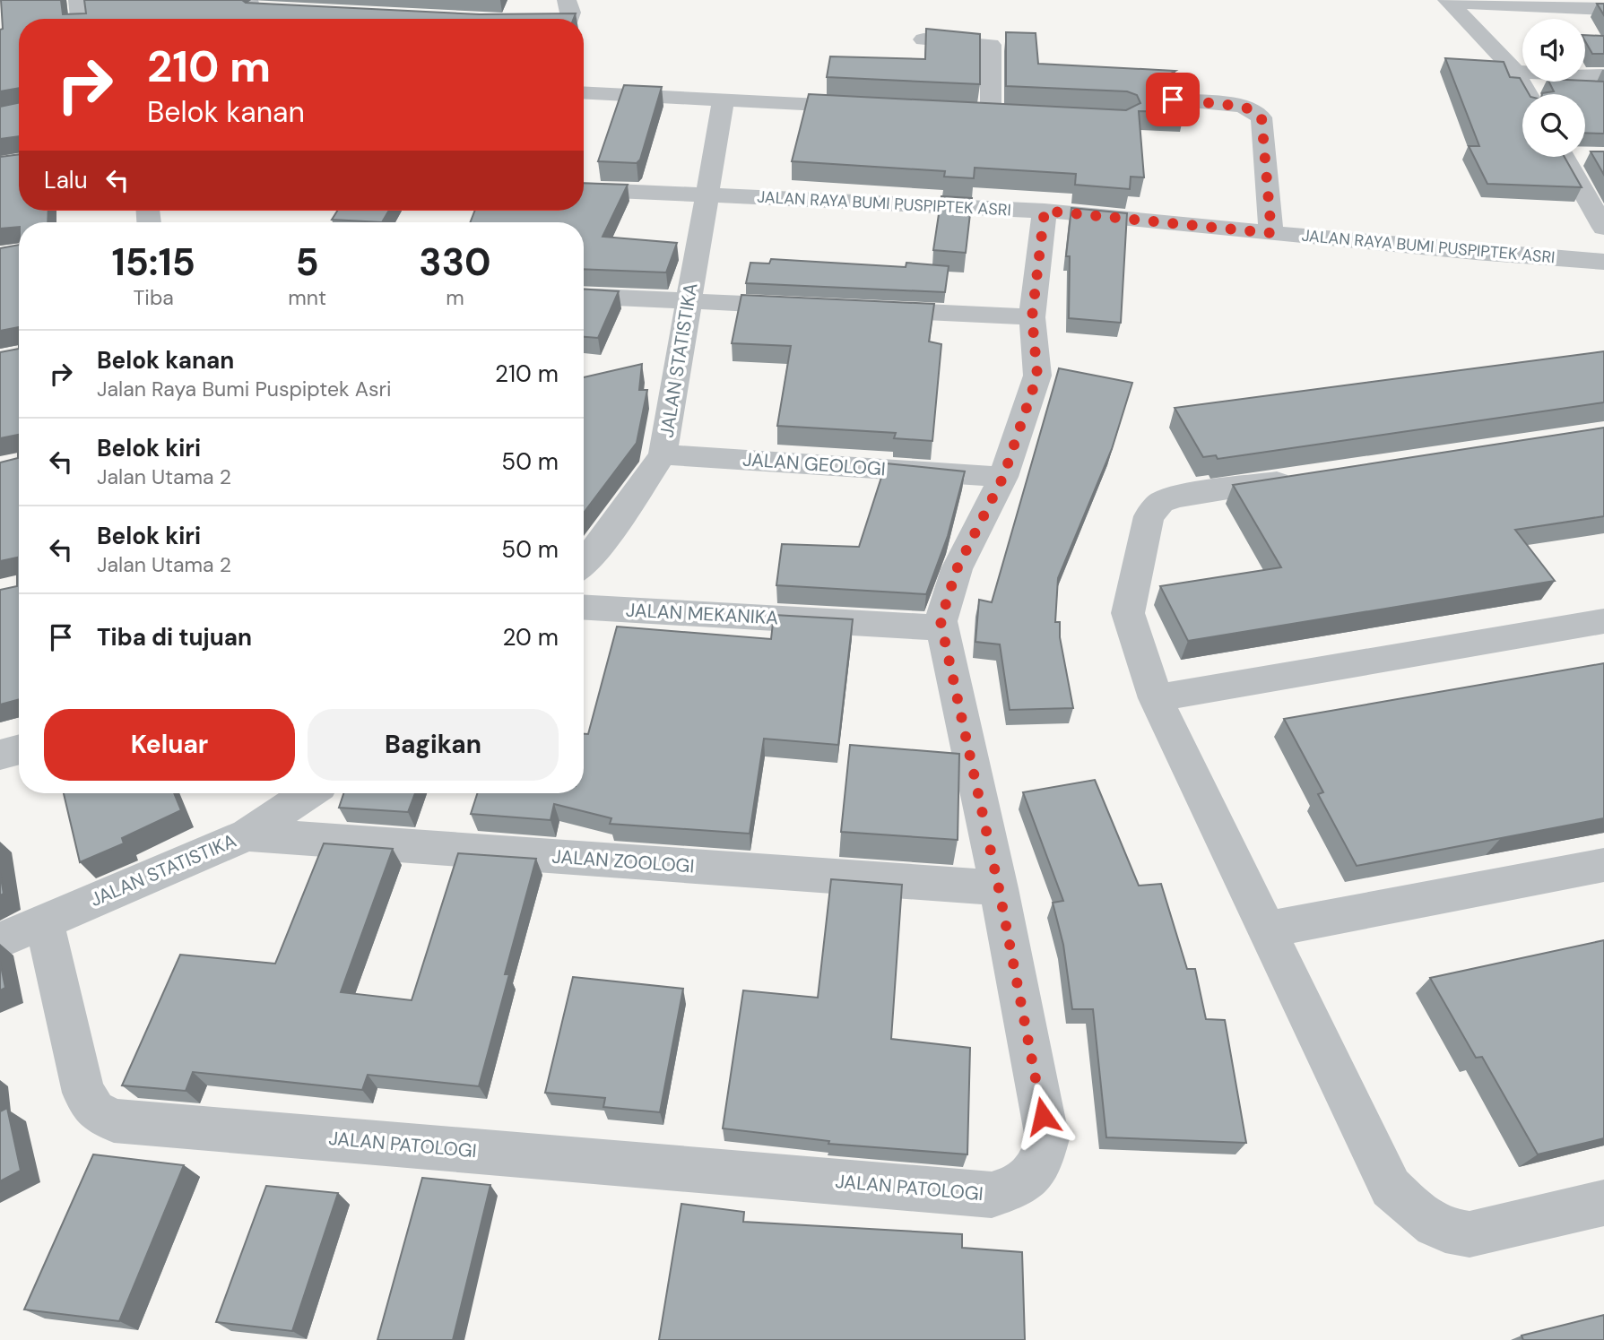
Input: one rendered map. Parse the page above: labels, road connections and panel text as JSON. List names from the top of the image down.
{
  "streets": {
    "street": [
      "JALAN RAYA BUMI PUSPIPTEK ASRI",
      "JALAN STATISTIKA",
      "JALAN GEOLOGI",
      "JALAN MEKANIKA",
      "JALAN ZOOLOGI",
      "JALAN PATOLOGI"
    ]
  },
  "crossings": [
    ["JALAN RAYA BUMI PUSPIPTEK ASRI", "JALAN STATISTIKA"],
    ["JALAN RAYA BUMI PUSPIPTEK ASRI", "JALAN PATOLOGI"],
    ["JALAN STATISTIKA", "JALAN GEOLOGI"],
    ["JALAN STATISTIKA", "JALAN ZOOLOGI"],
    ["JALAN STATISTIKA", "JALAN PATOLOGI"],
    ["JALAN GEOLOGI", "JALAN PATOLOGI"],
    ["JALAN MEKANIKA", "JALAN PATOLOGI"],
    ["JALAN ZOOLOGI", "JALAN PATOLOGI"]
  ],
  "page": {
    "turn": ["210 m", "Belok kanan"],
    "then": "Lalu",
    "eta": [
      "15:15",
      "Tiba",
      "5",
      "mnt",
      "330",
      "m"
    ],
    "list": [
      {
        "name": "Belok kanan",
        "note": "Jalan Raya Bumi Puspiptek Asri",
        "value": "210 m"
      },
      {
        "name": "Belok kiri",
        "note": "Jalan Utama 2",
        "value": "50 m"
      },
      {
        "name": "Belok kiri",
        "note": "Jalan Utama 2",
        "value": "50 m"
      },
      {
        "name": "Tiba di tujuan",
        "value": "20 m"
      }
    ],
    "buttons": ["Keluar", "Bagikan"]
  }
}
